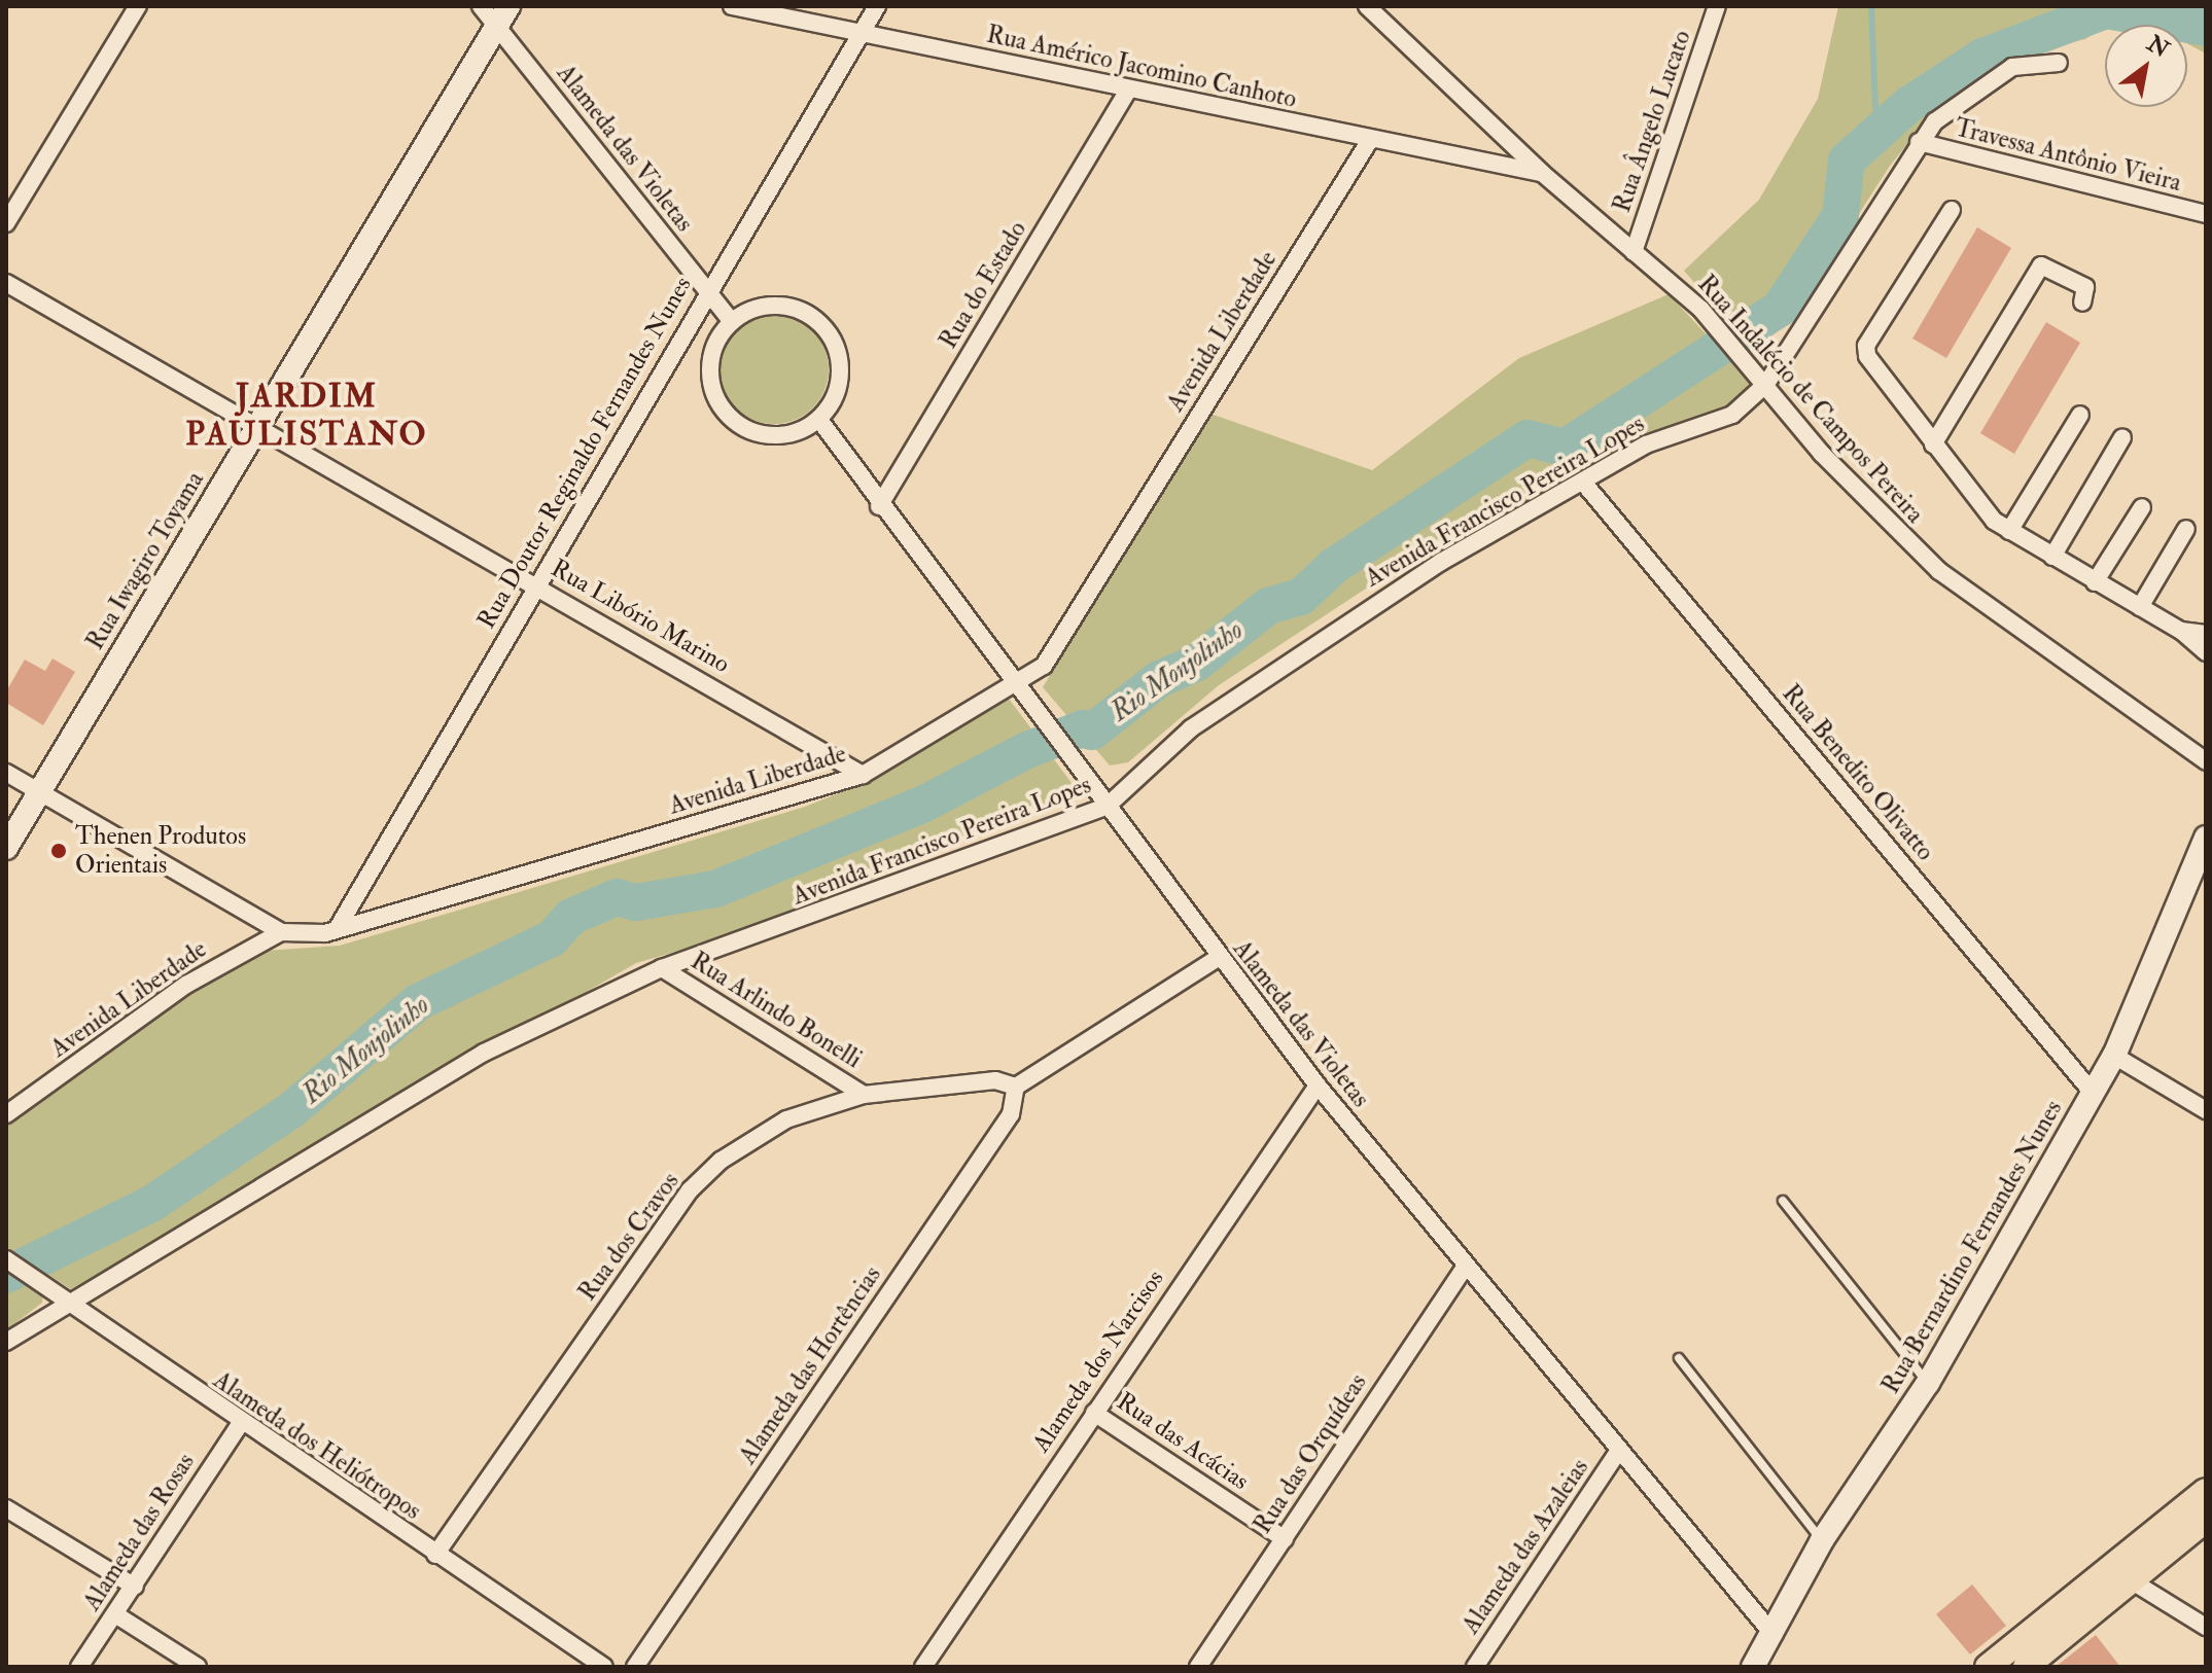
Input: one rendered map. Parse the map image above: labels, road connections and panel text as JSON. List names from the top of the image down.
{
  "streets": {
    "street": [
      "Rua Américo Jacomino Canhoto",
      "Rua Ângelo Lucato",
      "Alameda das Violetas",
      "Travessa Antônio Vieira",
      "Rua do Estado",
      "Avenida Liberdade",
      "Rua Indalécio de Campos Pereira",
      "Rua Doutor Reginaldo Fernandes Nunes",
      "Avenida Francisco Pereira Lopes",
      "Rua Iwagiro Toyama",
      "Rua Libório Marino",
      "Rua Benedito Olivatto",
      "Rua Arlindo Bonelli",
      "Rua dos Cravos",
      "Rua Bernardino Fernandes Nunes",
      "Alameda dos Narcisos",
      "Alameda das Hortências",
      "Rua das Acácias",
      "Alameda dos Heliótropos",
      "Rua das Orquídeas",
      "Alameda das Rosas",
      "Alameda das Azaleias"
    ]
  },
  "crossings": [
    ["Rua Américo Jacomino Canhoto", "Rua do Estado"],
    ["Rua Américo Jacomino Canhoto", "Avenida Liberdade"],
    ["Rua Américo Jacomino Canhoto", "Rua Indalécio de Campos Pereira"],
    ["Rua Américo Jacomino Canhoto", "Rua Doutor Reginaldo Fernandes Nunes"],
    ["Rua Ângelo Lucato", "Rua Indalécio de Campos Pereira"],
    ["Alameda das Violetas", "Rua do Estado"],
    ["Alameda das Violetas", "Avenida Liberdade"],
    ["Alameda das Violetas", "Rua Doutor Reginaldo Fernandes Nunes"],
    ["Alameda das Violetas", "Avenida Francisco Pereira Lopes"],
    ["Alameda das Violetas", "Rua Iwagiro Toyama"],
    ["Alameda das Violetas", "Rua Bernardino Fernandes Nunes"],
    ["Alameda das Violetas", "Alameda dos Narcisos"],
    ["Alameda das Violetas", "Rua das Orquídeas"],
    ["Alameda das Violetas", "Alameda das Azaleias"],
    ["Travessa Antônio Vieira", "Avenida Francisco Pereira Lopes"],
    ["Avenida Liberdade", "Rua Doutor Reginaldo Fernandes Nunes"],
    ["Avenida Liberdade", "Rua Libório Marino"],
    ["Rua Indalécio de Campos Pereira", "Avenida Francisco Pereira Lopes"],
    ["Rua Doutor Reginaldo Fernandes Nunes", "Rua Libório Marino"],
    ["Avenida Francisco Pereira Lopes", "Rua Benedito Olivatto"],
    ["Avenida Francisco Pereira Lopes", "Rua Arlindo Bonelli"],
    ["Avenida Francisco Pereira Lopes", "Alameda dos Heliótropos"],
    ["Rua Iwagiro Toyama", "Rua Libório Marino"],
    ["Rua Benedito Olivatto", "Rua Bernardino Fernandes Nunes"],
    ["Rua Arlindo Bonelli", "Rua dos Cravos"],
    ["Rua dos Cravos", "Alameda das Hortências"],
    ["Rua dos Cravos", "Alameda dos Heliótropos"],
    ["Alameda dos Narcisos", "Rua das Acácias"],
    ["Rua das Acácias", "Rua das Orquídeas"],
    ["Alameda dos Heliótropos", "Alameda das Rosas"]
  ],
  "districts": ["JARDIM PAULISTANO"],
  "water": ["Rio Monjolinho"],
  "places": ["Thenen Produtos Orientais"],
  "north": "top right"
}
